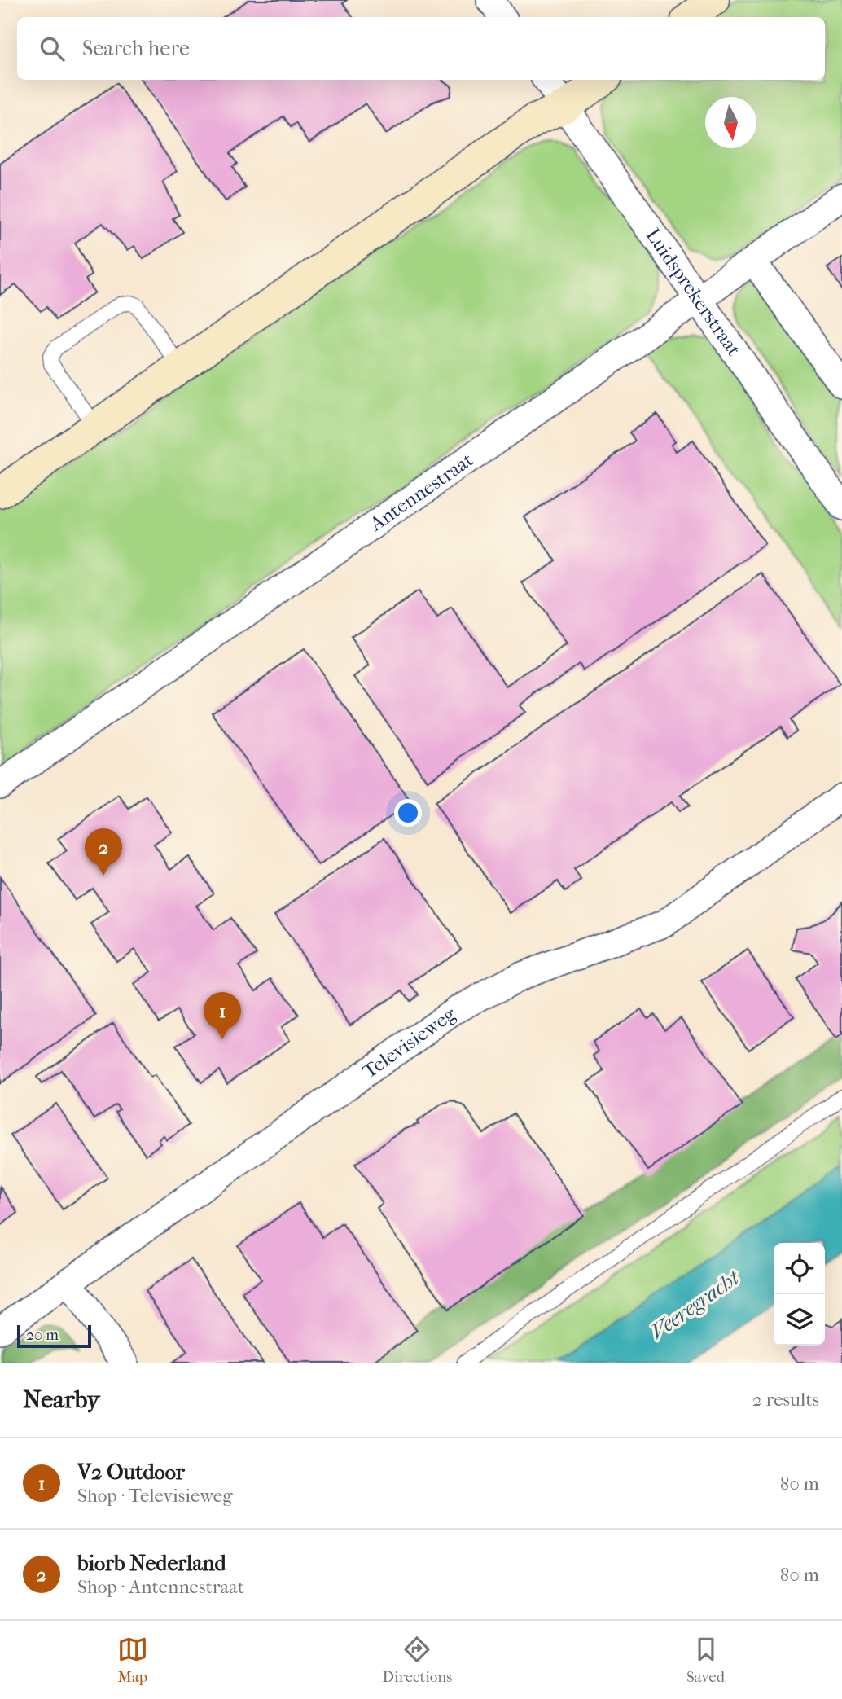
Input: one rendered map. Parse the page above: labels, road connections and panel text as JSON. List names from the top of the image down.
{
  "streets": {
    "street": ["Luidsprekerstraat", "Antennestraat", "Televisieweg"]
  },
  "crossings": [
    ["Luidsprekerstraat", "Antennestraat"]
  ],
  "water": ["Veeregracht"],
  "scale_bar": "20 m",
  "north": "bottom",
  "page": {
    "search": "Search here",
    "pins": ["2", "1"],
    "scale": "20 m",
    "heading": ["Nearby", "2 results"],
    "list": [
      {
        "mark": "1",
        "name": "V2 Outdoor",
        "note": "Shop · Televisieweg",
        "value": "80 m"
      },
      {
        "mark": "2",
        "name": "biorb Nederland",
        "note": "Shop · Antennestraat",
        "value": "80 m"
      }
    ],
    "nav": ["Map", "Directions", "Saved"]
  }
}
